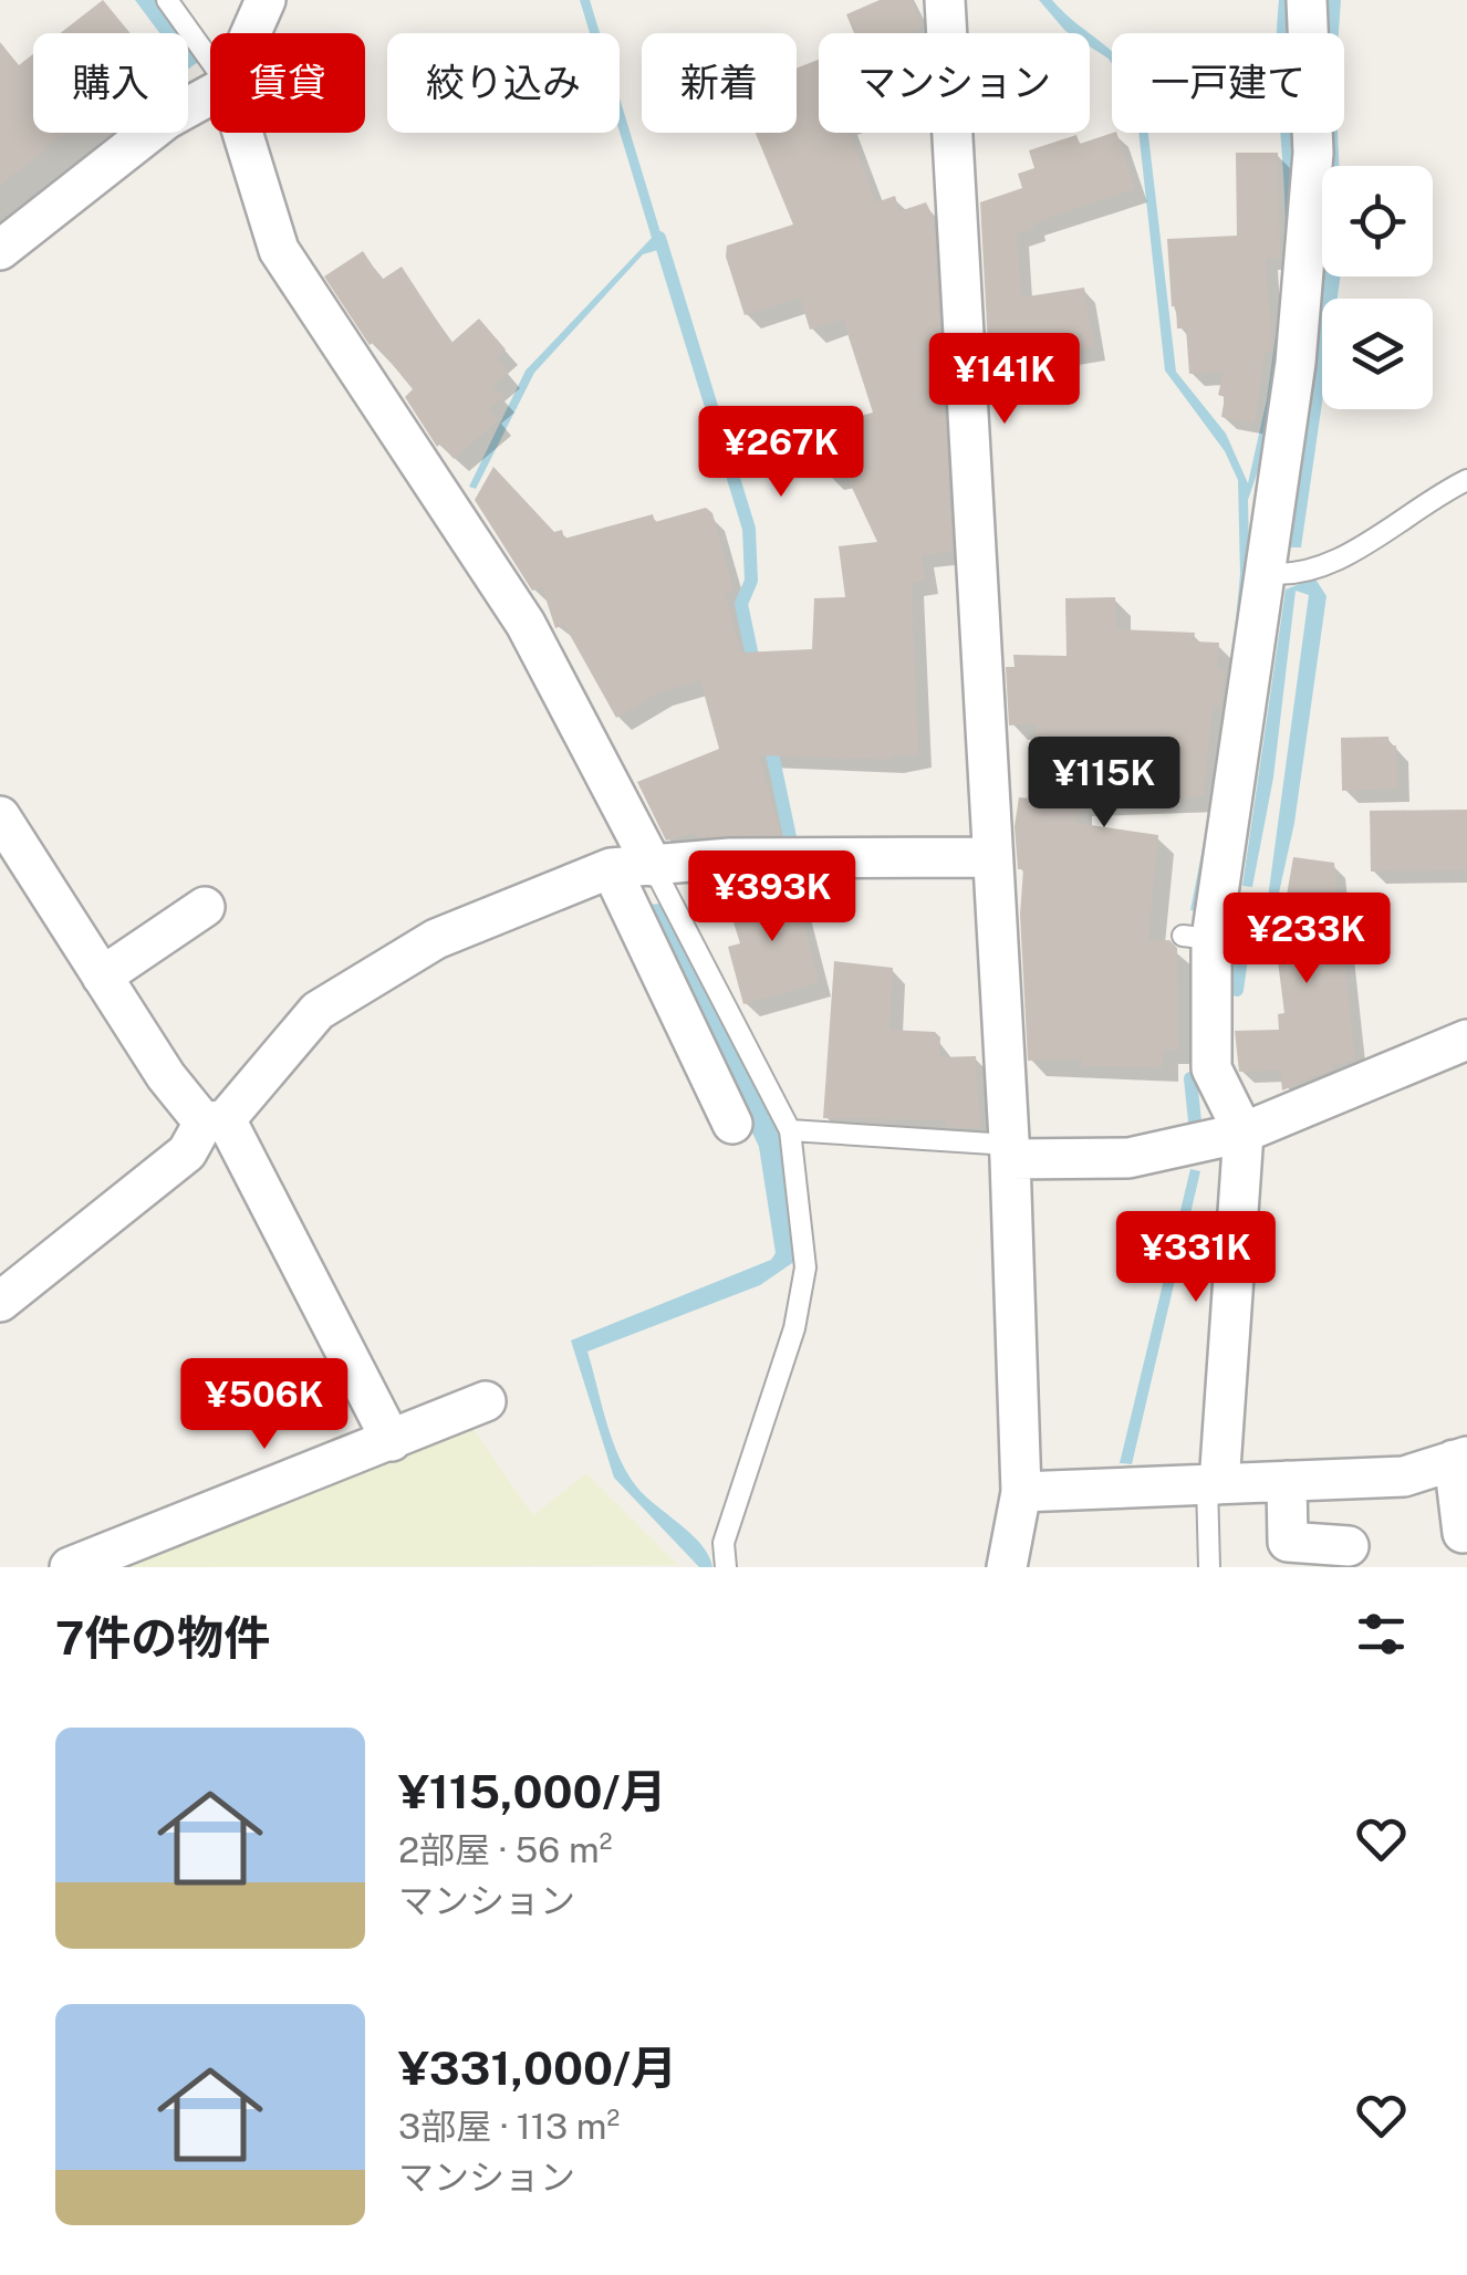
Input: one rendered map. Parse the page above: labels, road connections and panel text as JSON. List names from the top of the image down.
{
  "page": {
    "chip": [
      "購入",
      "賃貸",
      "絞り込み",
      "新着",
      "マンション",
      "一戸建て"
    ],
    "price": [
      "¥141K",
      "¥267K",
      "¥115K",
      "¥393K",
      "¥233K",
      "¥331K",
      "¥506K"
    ],
    "heading": "7件の物件",
    "list": [
      {
        "name": "¥115,000/月",
        "note": "2部屋 · 56 m² · マンション"
      },
      {
        "name": "¥331,000/月",
        "note": "3部屋 · 113 m² · マンション"
      }
    ]
  }
}
